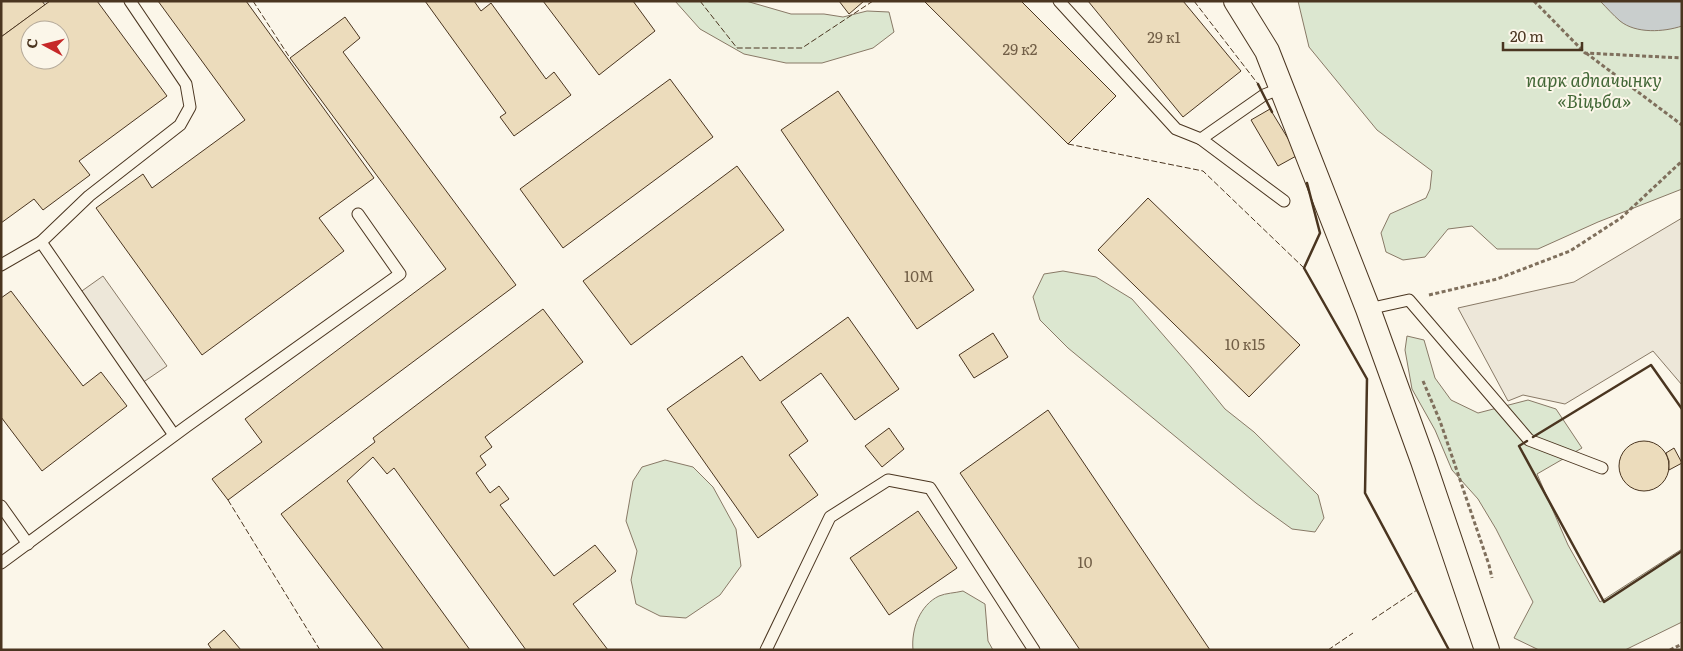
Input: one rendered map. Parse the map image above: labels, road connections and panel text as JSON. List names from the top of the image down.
{
  "parks": ["парк адпачынку «Віцьба»"],
  "house_numbers": [
    "29 к1",
    "29 к2",
    "10М",
    "10 к15",
    "10"
  ],
  "scale_bar": "20 m",
  "north": "left"
}
